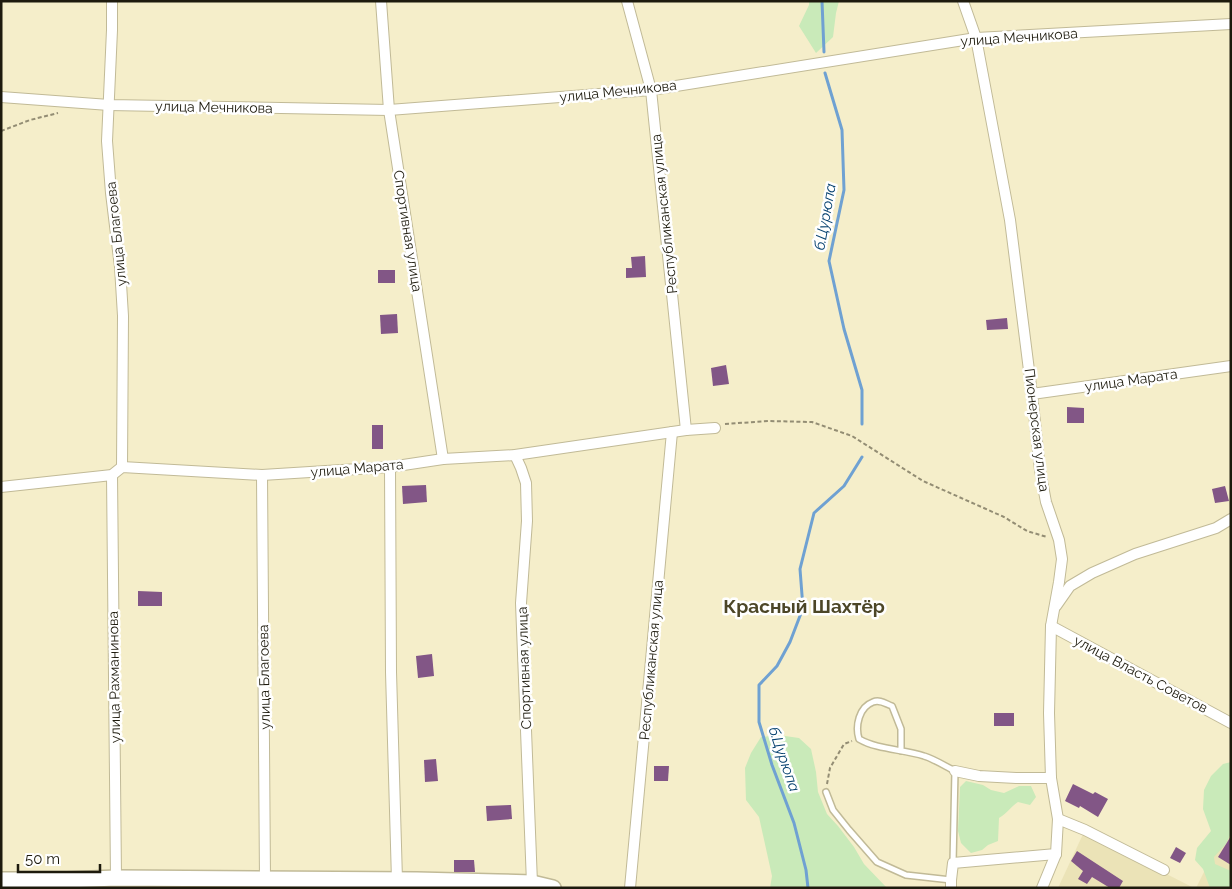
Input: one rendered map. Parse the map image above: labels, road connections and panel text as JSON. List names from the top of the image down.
{
  "streets": {
    "street": [
      "улица Мечникова",
      "Республиканская улица",
      "Спортивная улица",
      "улица Благоева",
      "улица Марата",
      "Пионерская улица",
      "улица Власть Советов",
      "улица Рахманинова"
    ]
  },
  "crossings": [
    ["улица Мечникова", "Республиканская улица"],
    ["улица Мечникова", "Спортивная улица"],
    ["улица Мечникова", "улица Благоева"],
    ["улица Мечникова", "Пионерская улица"],
    ["Республиканская улица", "улица Марата"],
    ["Спортивная улица", "улица Марата"],
    ["улица Благоева", "улица Марата"],
    ["улица Марата", "Пионерская улица"],
    ["Пионерская улица", "улица Власть Советов"]
  ],
  "districts": ["Красный Шахтёр"],
  "water": ["б.Цурюпа"],
  "scale_bar": "50 m"
}
